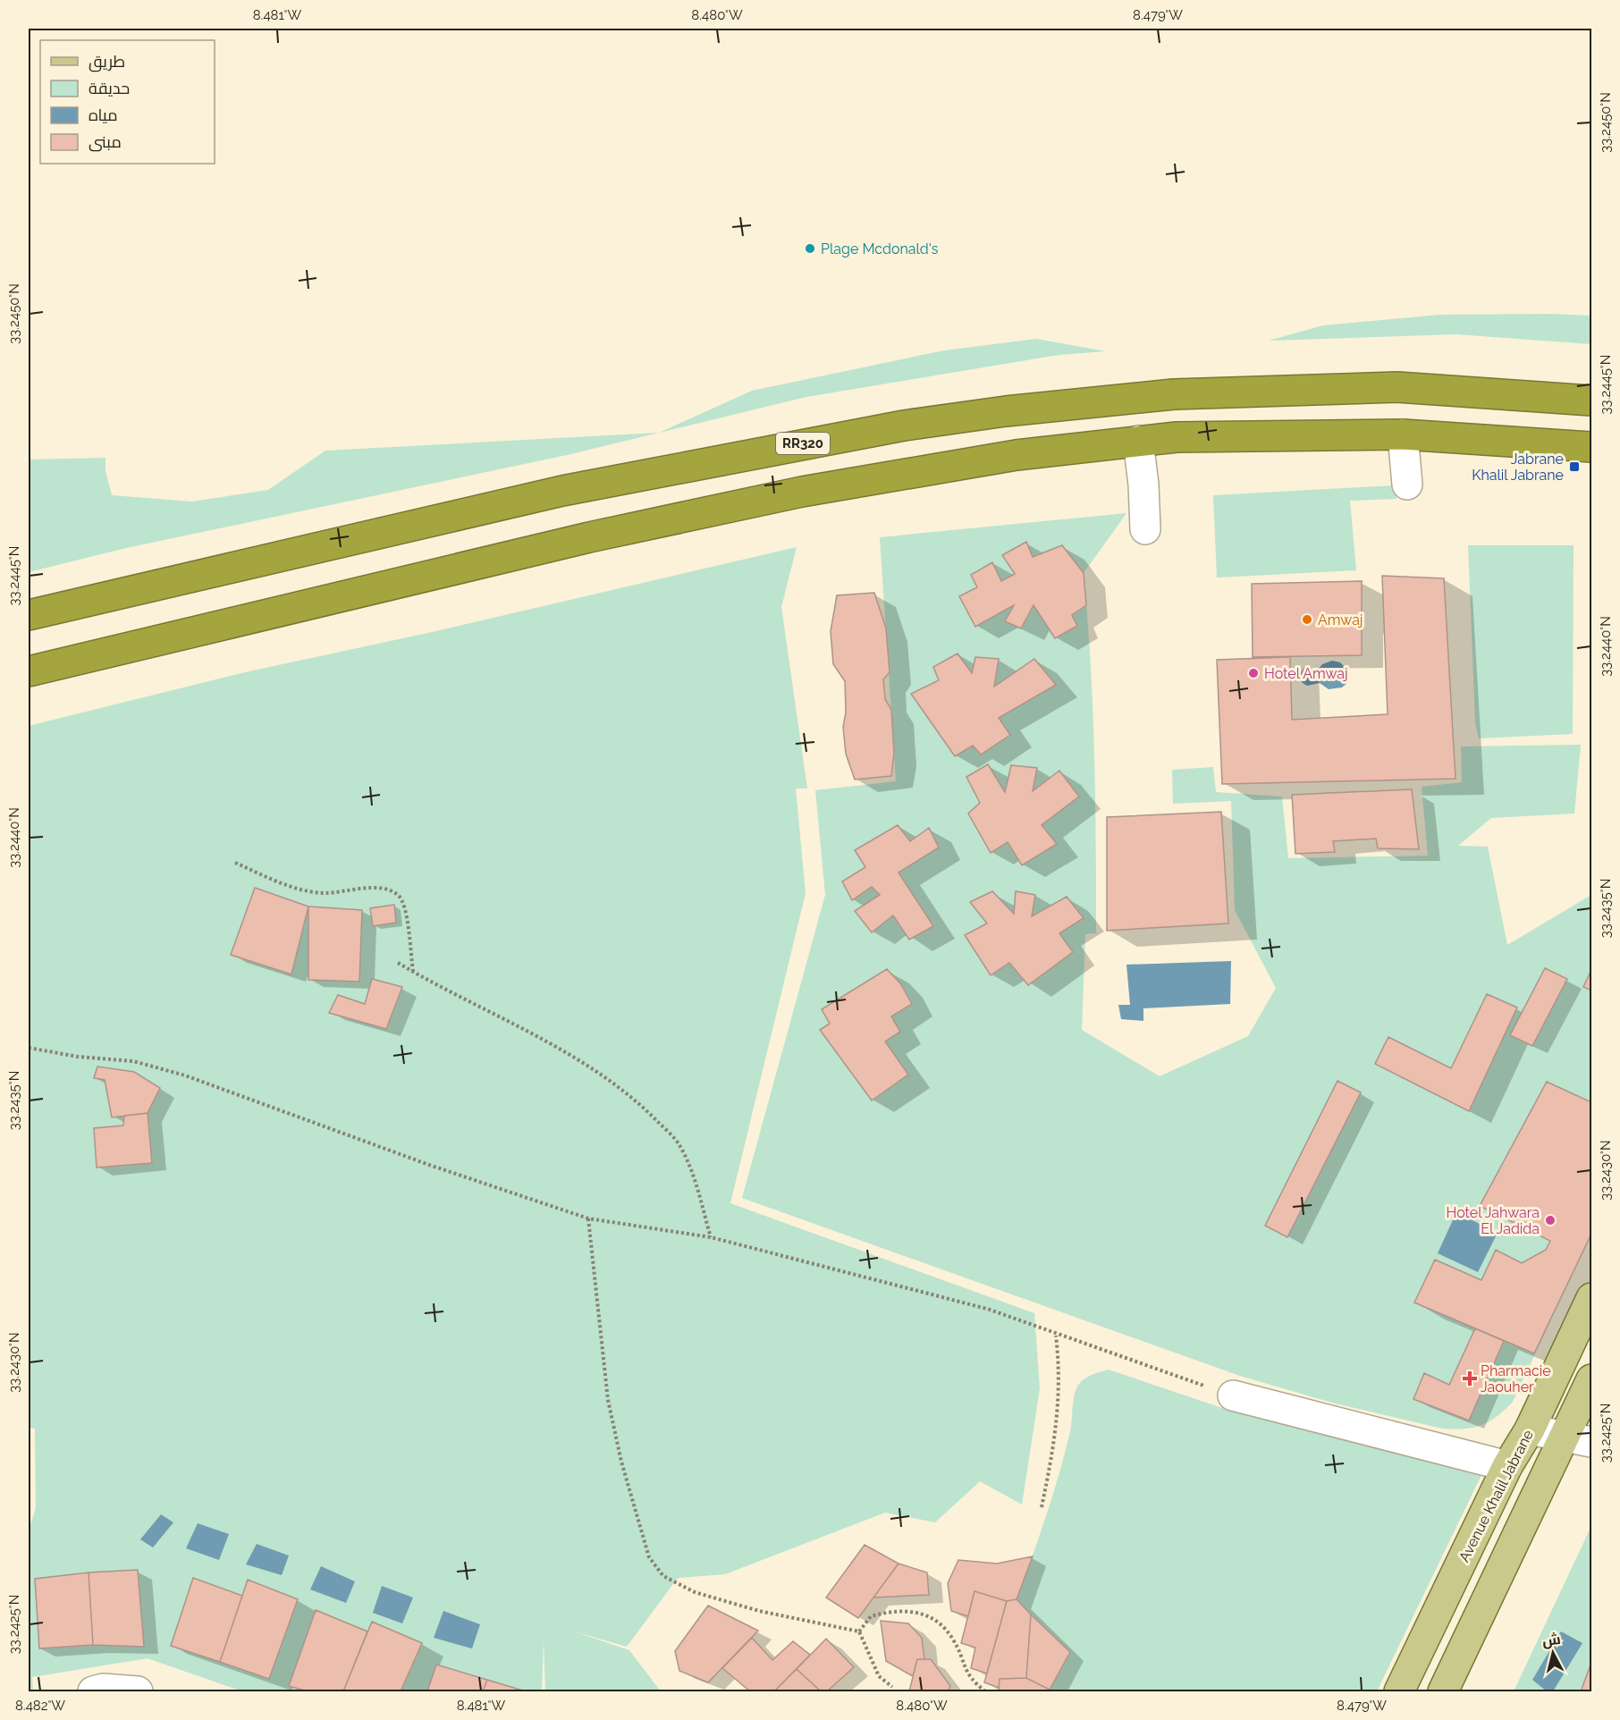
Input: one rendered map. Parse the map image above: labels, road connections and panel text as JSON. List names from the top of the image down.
{
  "streets": {
    "highway": ["RR320"],
    "main road": ["Avenue Khalil Jabrane"]
  },
  "places": {
    "other": [
      "Plage Mcdonald's",
      "Amwaj",
      "Hotel Amwaj",
      "Hotel Jahwara El Jadida"
    ],
    "transit": ["Jabrane Khalil Jabrane"],
    "health": ["Pharmacie Jaouher"]
  },
  "legend": [
    "طريق",
    "حديقة",
    "مياه",
    "مبنى"
  ],
  "north": "top",
  "coordinates": [
    "8.481°W",
    "8.480°W",
    "8.479°W",
    "33.2450°N",
    "33.2445°N",
    "33.2440°N",
    "33.2435°N",
    "33.2430°N",
    "33.2425°N",
    "8.482°W"
  ]
}
